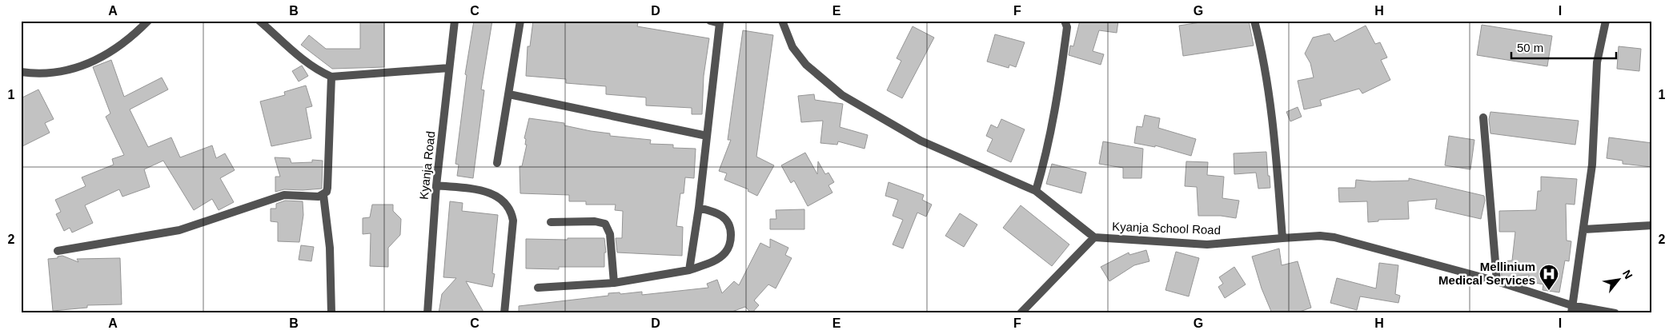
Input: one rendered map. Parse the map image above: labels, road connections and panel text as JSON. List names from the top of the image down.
{
  "streets": {
    "street": ["Kyanja Road", "Kyanja School Road"]
  },
  "places": {
    "hospital": ["Mellinium Medical Services"]
  },
  "scale_bar": "50 m",
  "north": "top right",
  "grid": {
    "columns": [
      "A",
      "B",
      "C",
      "D",
      "E",
      "F",
      "G",
      "H",
      "I"
    ],
    "rows": ["1", "2"]
  }
}
